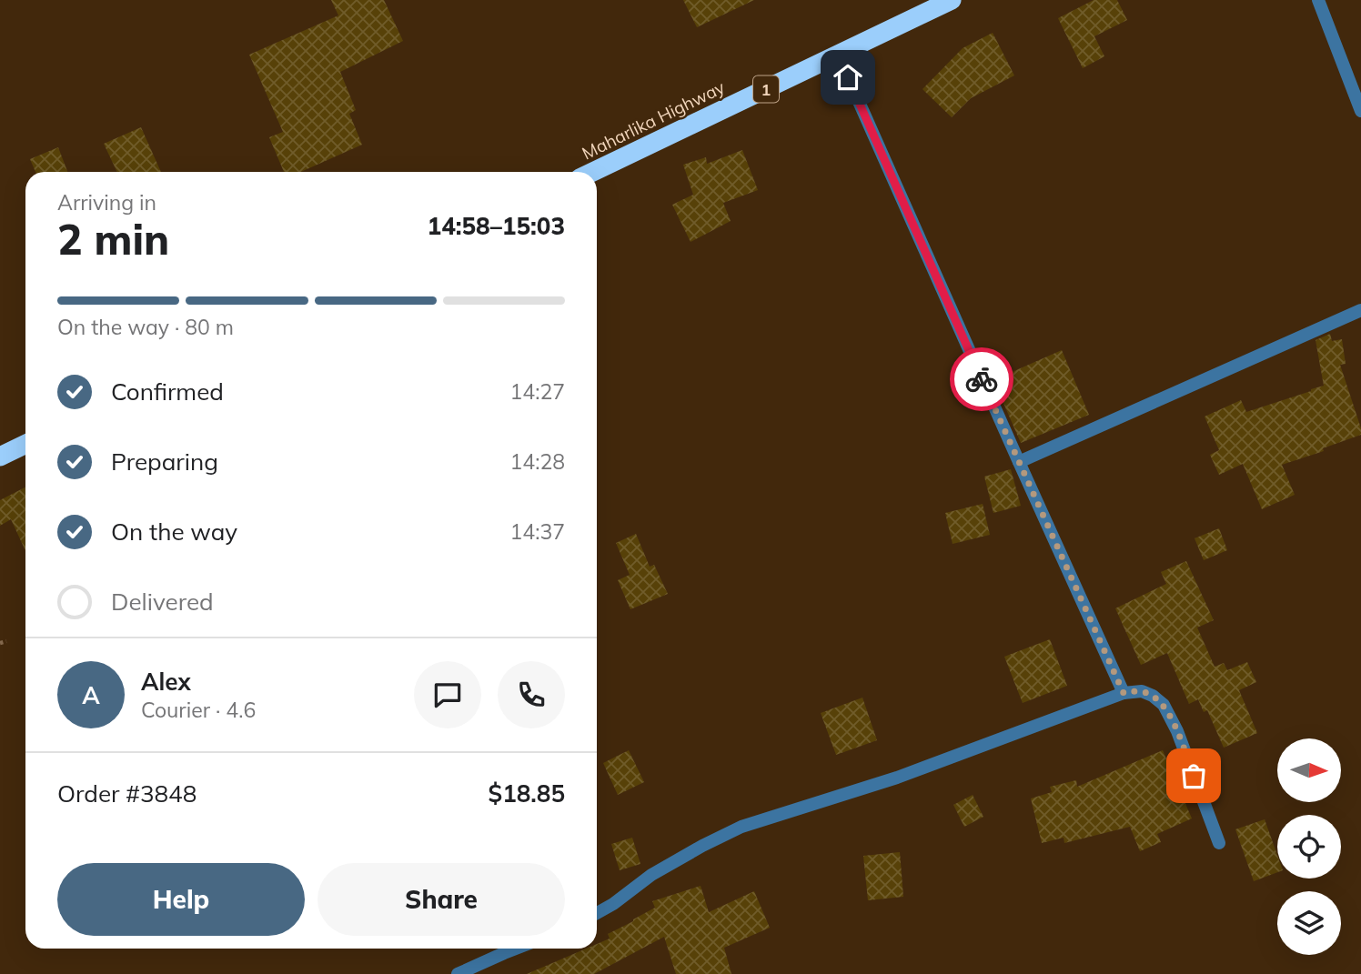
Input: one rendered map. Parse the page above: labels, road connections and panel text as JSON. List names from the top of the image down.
{
  "streets": {
    "highway": ["1", "Maharlika Highway"]
  },
  "north": "right",
  "page": {
    "heading": ["2 min", "Arriving in", "14:58–15:03"],
    "panel": [
      "Alex",
      "Courier · 4.6",
      "Order #3848",
      "$18.85"
    ],
    "bar": "On the way · 80 m",
    "list": [
      ["Confirmed", "14:27"],
      ["Preparing", "14:28"],
      ["On the way", "14:37"],
      "Delivered"
    ],
    "round": "A",
    "buttons": ["Help", "Share"]
  }
}
